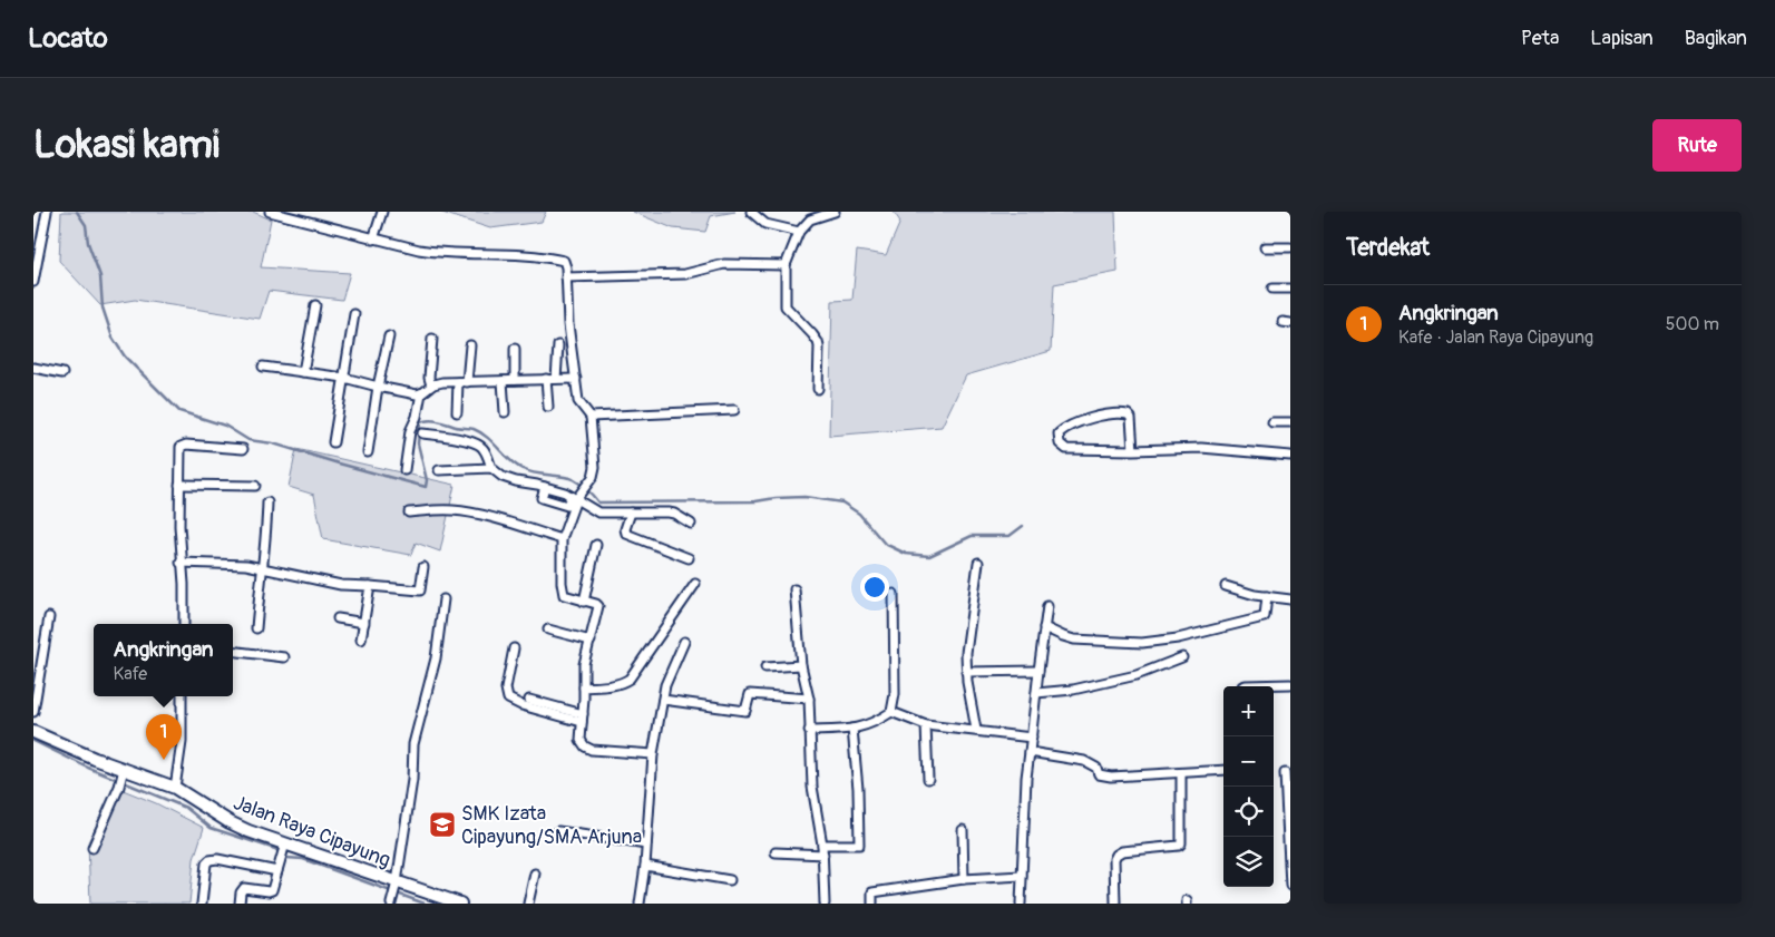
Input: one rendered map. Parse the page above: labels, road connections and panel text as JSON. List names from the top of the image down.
{
  "streets": {
    "main road": ["Jalan Raya Cipayung"]
  },
  "places": {
    "school or university": ["SMK Izata Cipayung/SMA Arjuna"]
  },
  "page": {
    "header": "Locato",
    "nav": ["Peta", "Lapisan", "Bagikan"],
    "buttons": "Rute",
    "title": "Lokasi kami",
    "heading": "Terdekat",
    "list": [
      {
        "mark": "1",
        "name": "Angkringan",
        "note": "Kafe · Jalan Raya Cipayung",
        "value": "500 m"
      }
    ],
    "popup": ["Angkringan", "Kafe"],
    "map_buttons": ["+", "−"],
    "pins": "1"
  }
}
